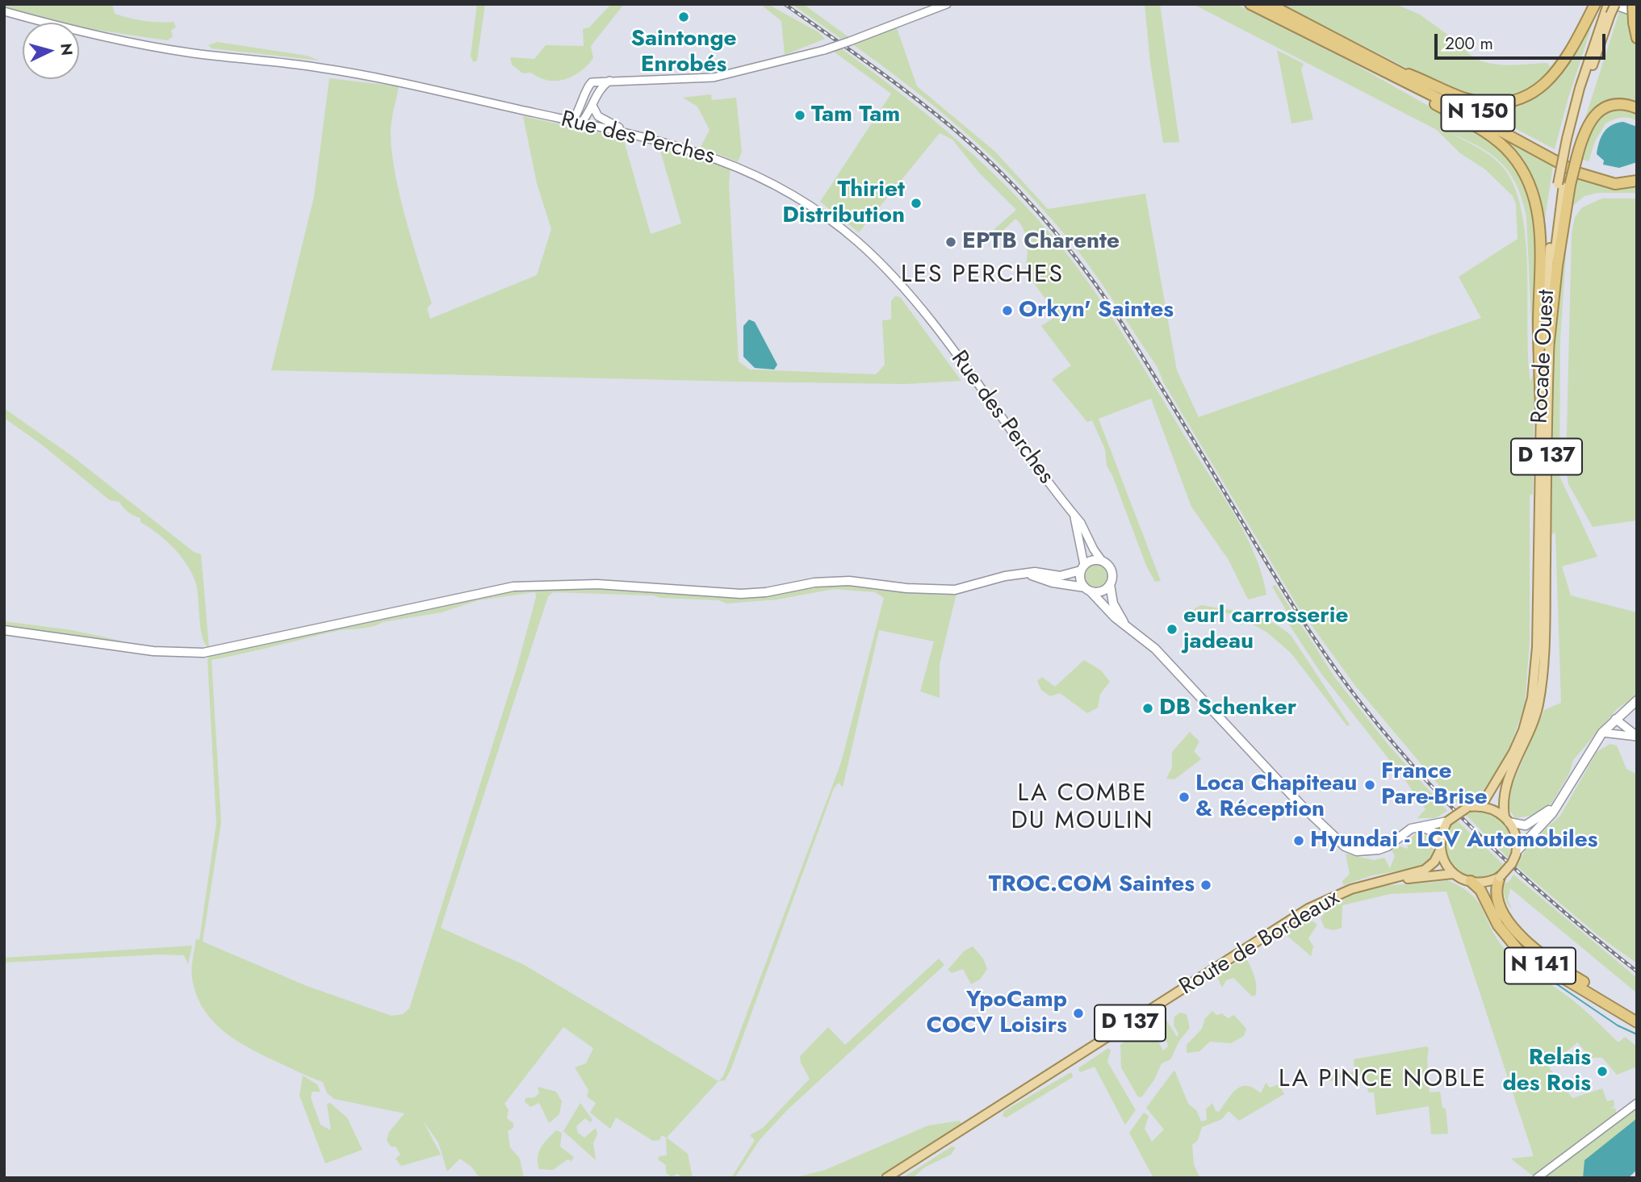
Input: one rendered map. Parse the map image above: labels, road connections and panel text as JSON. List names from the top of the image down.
{
  "streets": {
    "highway": ["N 150", "N 141"],
    "main road": ["Rocade Ouest", "D 137", "Route de Bordeaux"],
    "street": ["Rue des Perches"]
  },
  "crossings": [
    ["Rocade Ouest", "Route de Bordeaux"],
    ["Rocade Ouest", "N 141"],
    ["Route de Bordeaux", "N 141"]
  ],
  "districts": ["LES PERCHES", "LA COMBE DU MOULIN", "LA PINCE NOBLE"],
  "places": [
    "Saintonge Enrobés",
    "Tam Tam",
    "Thiriet Distribution",
    "EPTB Charente",
    "Orkyn' Saintes",
    "eurl carrosserie jadeau",
    "DB Schenker",
    "France Pare-Brise",
    "Loca Chapiteau & Réception",
    "Hyundai - LCV Automobiles",
    "TROC.COM Saintes",
    "YpoCamp COCV Loisirs",
    "Relais des Rois"
  ],
  "scale_bar": "200 m",
  "north": "right"
}
